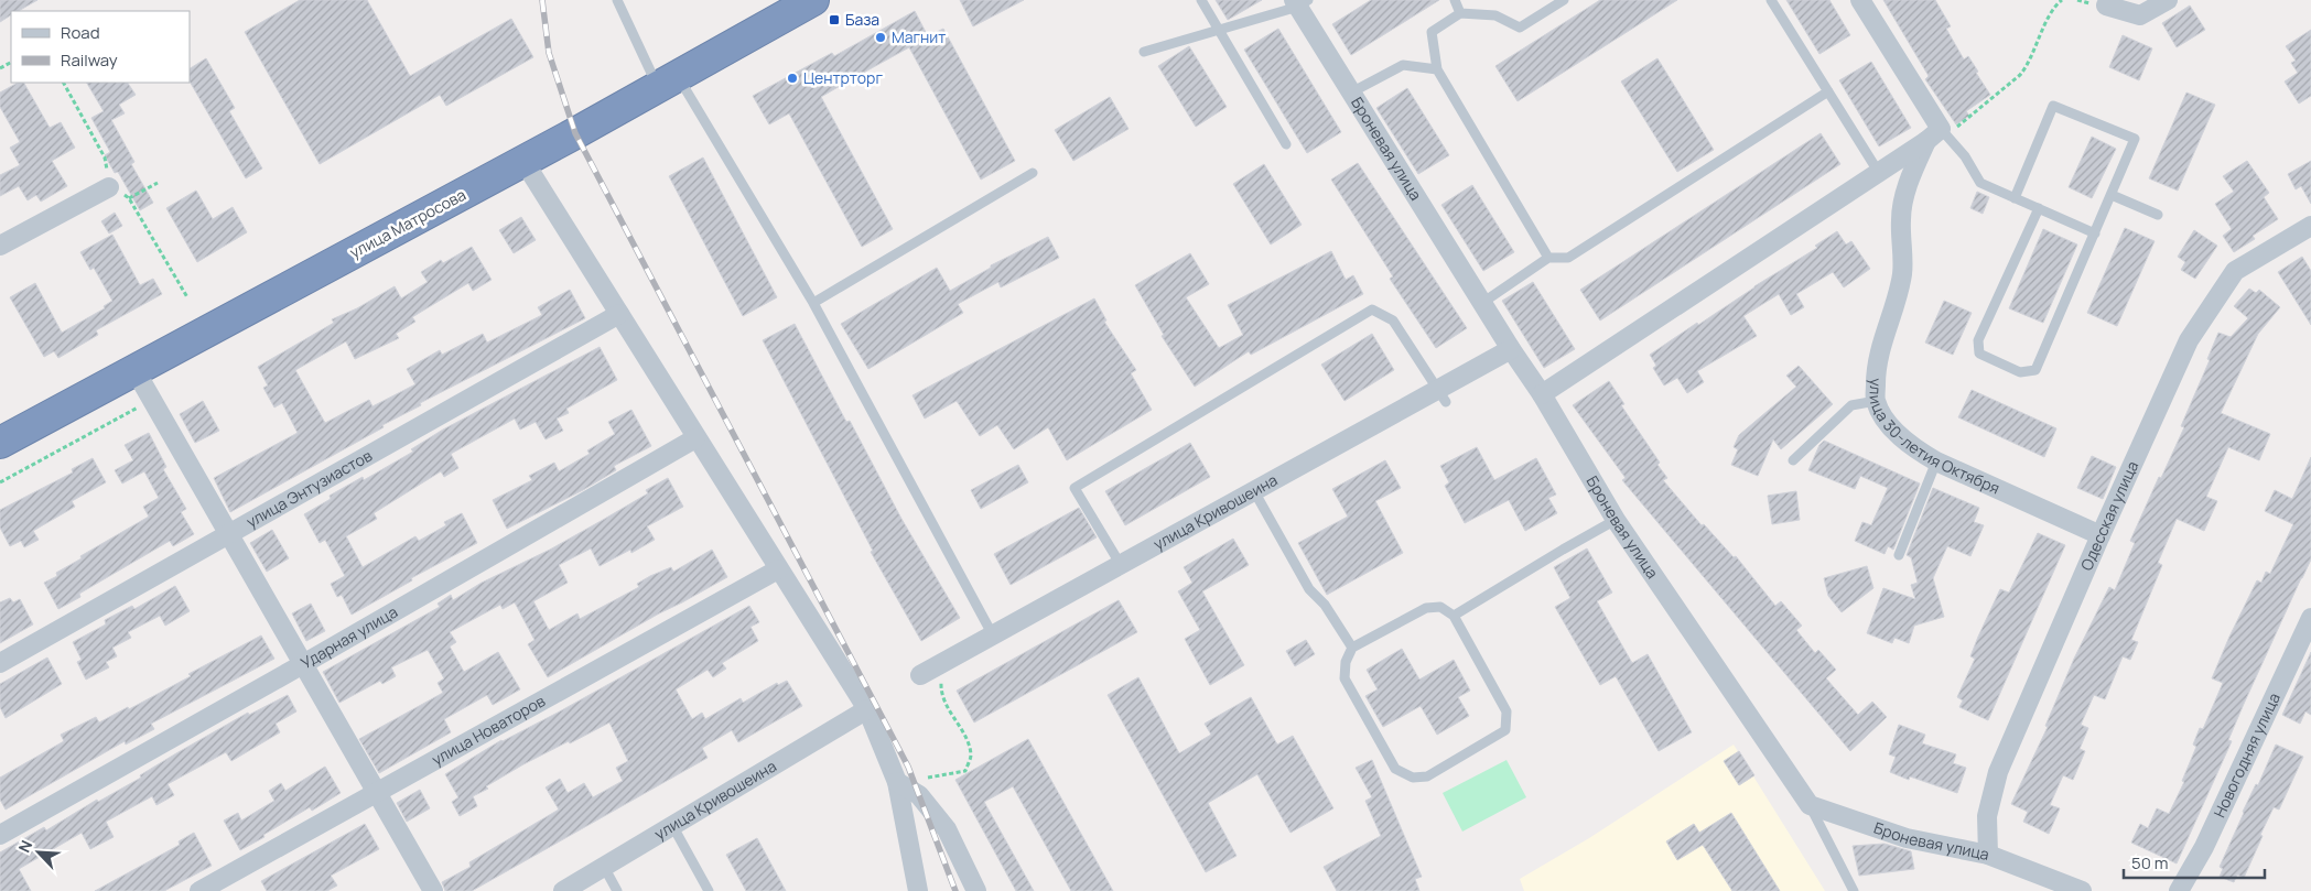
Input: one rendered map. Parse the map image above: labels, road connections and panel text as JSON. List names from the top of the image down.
{
  "streets": {
    "highway": ["улица Матросова"],
    "street": [
      "Броневая улица",
      "улица 30-летия Октября",
      "улица Энтузиастов",
      "улица Кривошеина",
      "Одесская улица",
      "Ударная улица",
      "улица Новаторов",
      "Новогодняя улица"
    ]
  },
  "crossings": [
    ["Броневая улица", "улица Кривошеина"],
    ["Броневая улица", "Одесская улица"],
    ["улица 30-летия Октября", "Одесская улица"]
  ],
  "places": {
    "transit": ["База"],
    "other": ["Магнит", "Центрторг"]
  },
  "legend": ["Road", "Railway"],
  "scale_bar": "50 m",
  "north": "top left"
}
